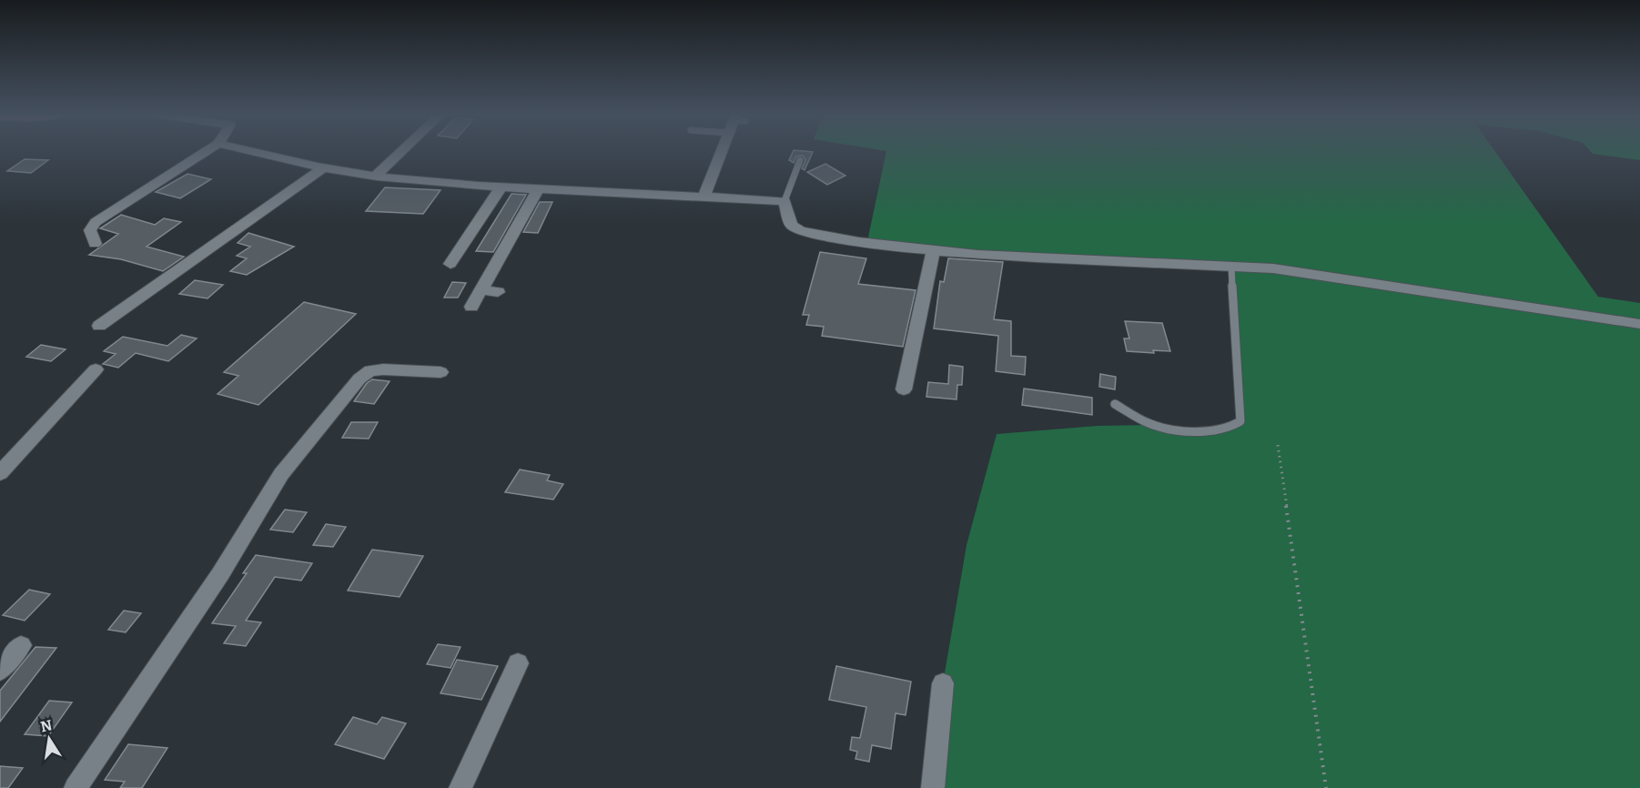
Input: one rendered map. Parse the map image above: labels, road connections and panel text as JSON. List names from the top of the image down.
{
  "north": "top"
}
